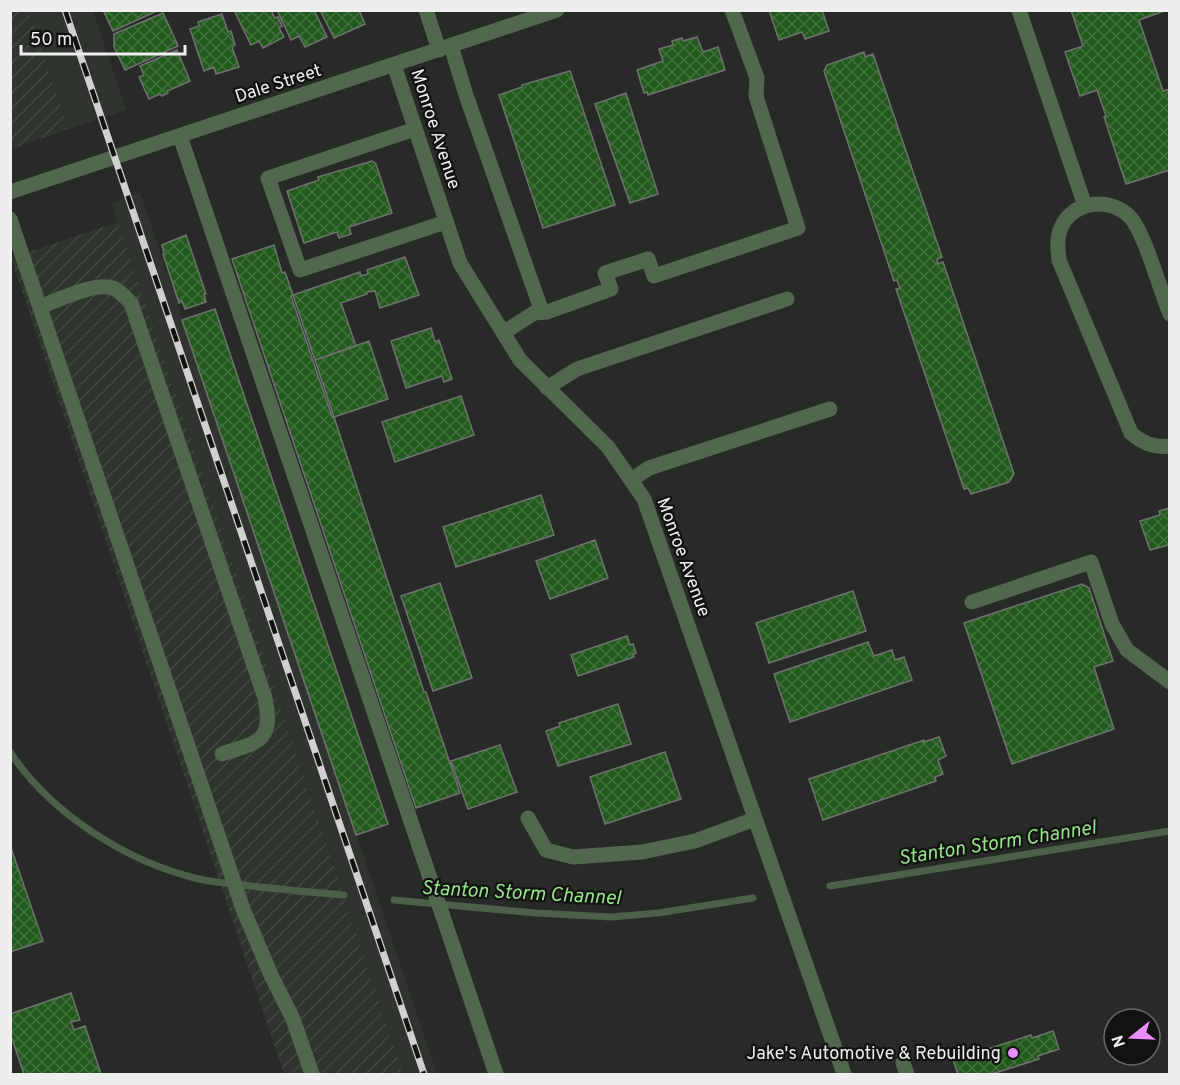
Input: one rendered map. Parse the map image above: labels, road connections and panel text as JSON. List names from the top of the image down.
{
  "streets": {
    "street": ["Dale Street", "Monroe Avenue"]
  },
  "crossings": [
    ["Dale Street", "Monroe Avenue"]
  ],
  "water": ["Stanton Storm Channel"],
  "places": ["Jake's Automotive & Rebuilding"],
  "scale_bar": "50 m",
  "north": "left"
}
